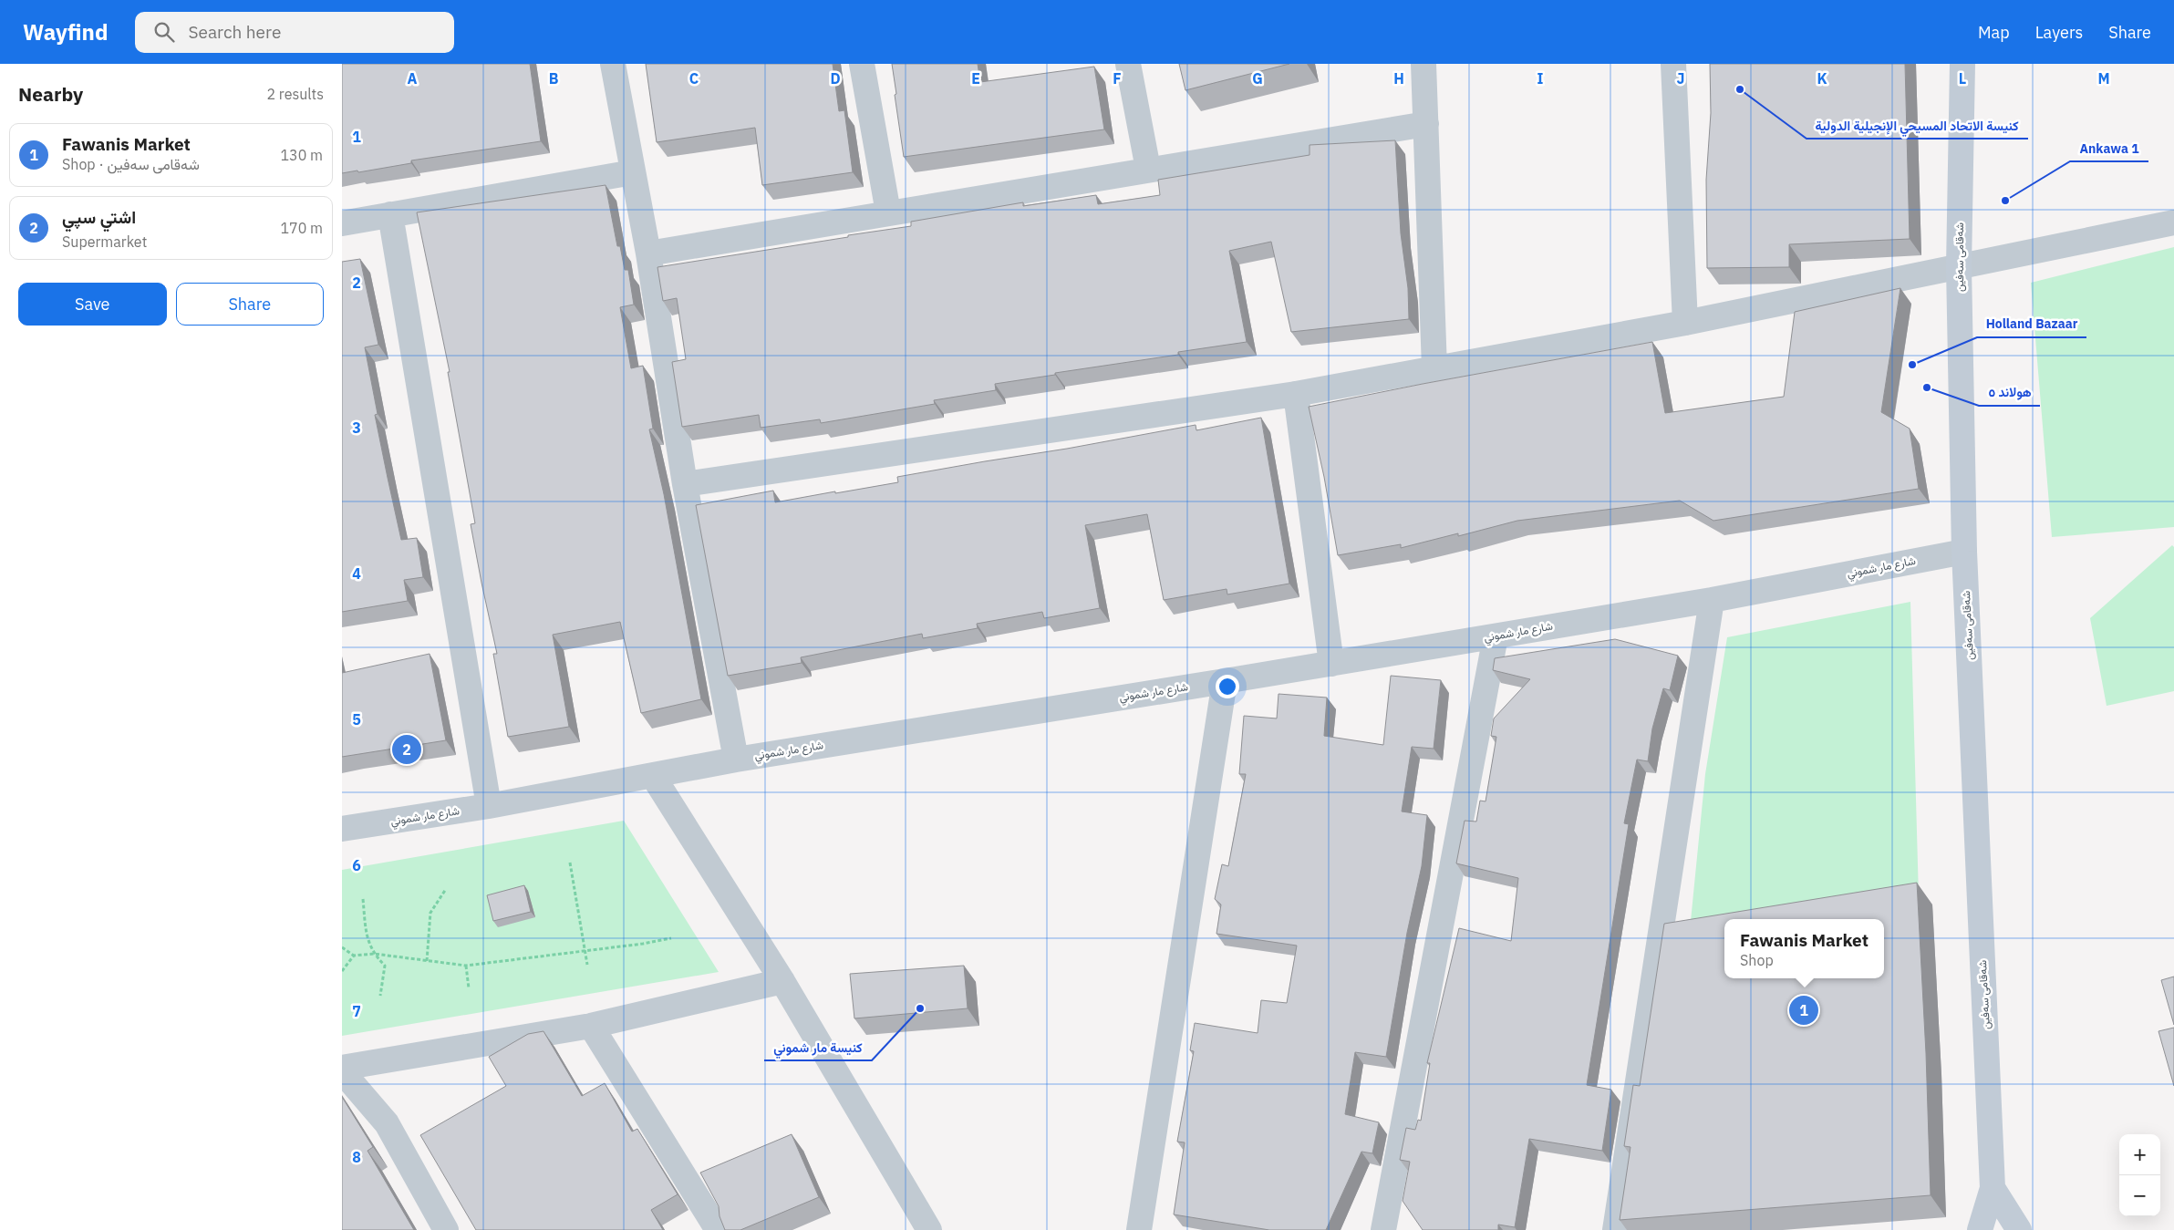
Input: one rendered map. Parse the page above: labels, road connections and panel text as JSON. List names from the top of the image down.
{
  "streets": {
    "street": ["شەقامی سەفین", "شارع مار شموني"]
  },
  "crossings": [
    ["شەقامی سەفین", "شارع مار شموني"]
  ],
  "places": [
    "كنيسة الاتحاد المسيحي الإنجيلية الدولية",
    "Ankawa 1",
    "Holland Bazaar",
    "هولاند ٥",
    "كنيسة مار شموني"
  ],
  "page": {
    "header": "Wayfind",
    "search": "Search here",
    "nav": ["Map", "Layers", "Share"],
    "heading": ["Nearby", "2 results"],
    "list": [
      {
        "mark": "1",
        "name": "Fawanis Market",
        "note": "Shop · شەقامی سەفین",
        "value": "130 m"
      },
      {
        "mark": "2",
        "name": "اشتي سپي",
        "note": "Supermarket",
        "value": "170 m"
      }
    ],
    "buttons": ["Save", "Share"],
    "pins": ["2", "1"],
    "popup": ["Fawanis Market", "Shop"],
    "map_buttons": ["+", "−"]
  },
  "grid": {
    "columns": [
      "A",
      "B",
      "C",
      "D",
      "E",
      "F",
      "G",
      "H",
      "I",
      "J",
      "K",
      "L",
      "M"
    ],
    "rows": [
      "1",
      "2",
      "3",
      "4",
      "5",
      "6",
      "7",
      "8"
    ]
  }
}
